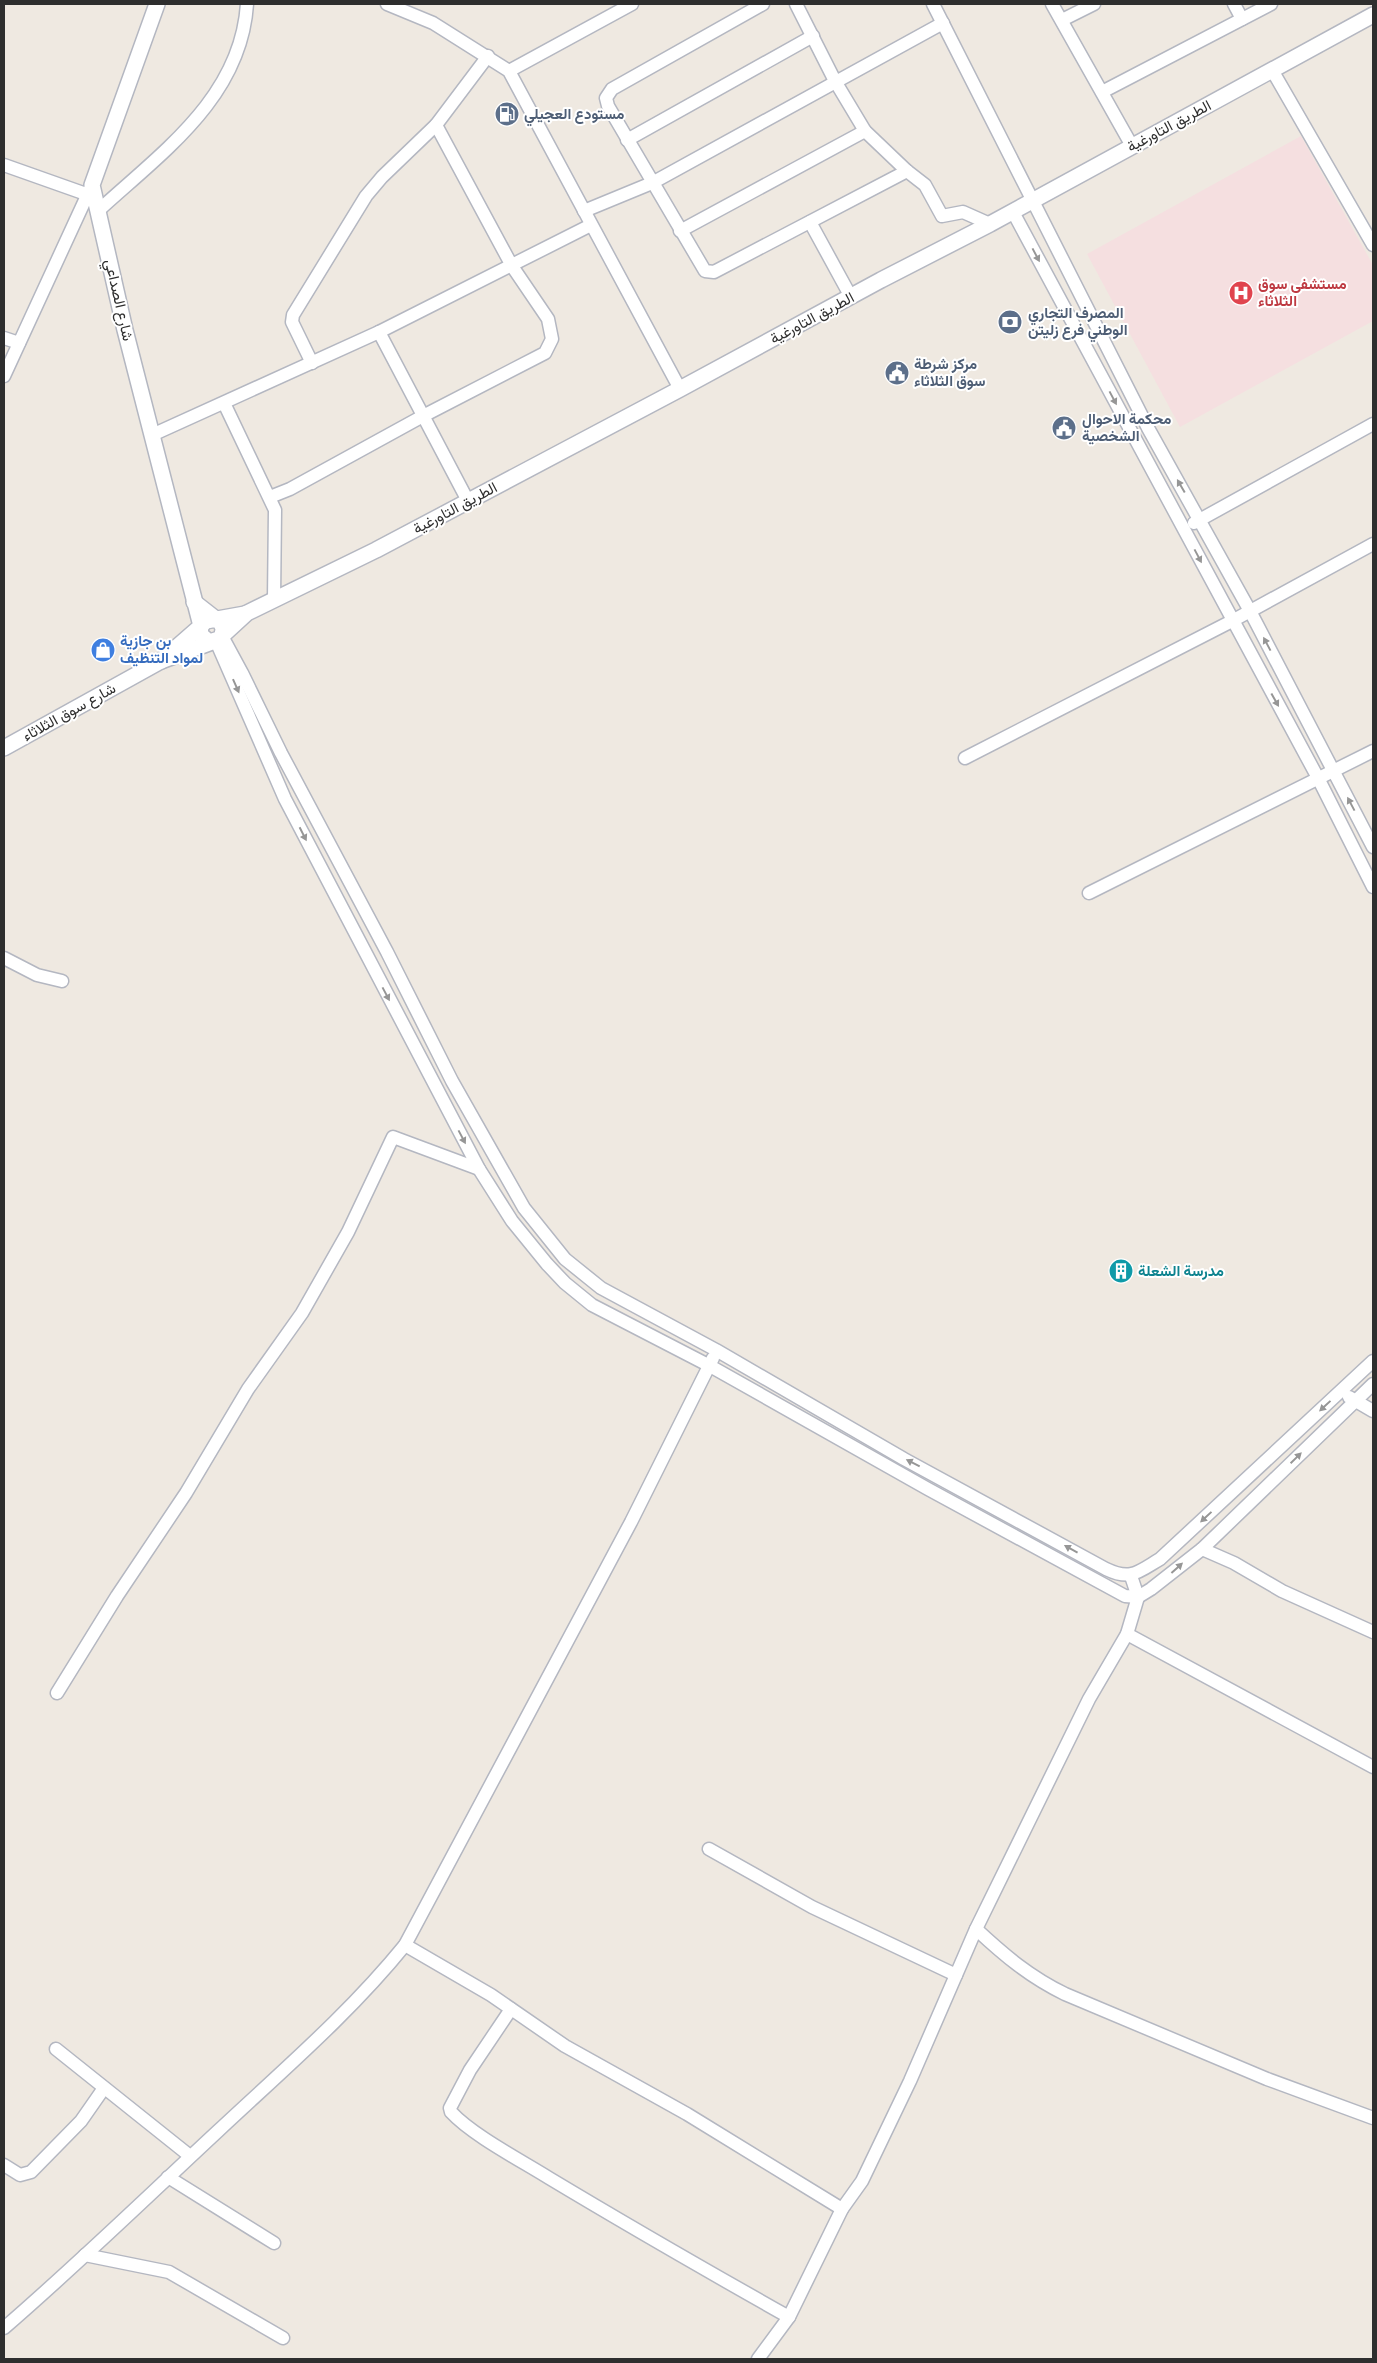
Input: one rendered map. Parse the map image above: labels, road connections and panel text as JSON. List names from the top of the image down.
{
  "streets": {
    "street": ["الطريق التاورغية", "شارع الصداعي", "شارع سوق الثلاثاء"]
  },
  "places": {
    "fuel station": ["مستودع العجيلي"],
    "hospital": ["مستشفى سوق الثلاثاء"],
    "bank": ["المصرف التجاري الوطني فرع زليتن"],
    "public building": ["مركز شرطة سوق الثلاثاء", "محكمة الاحوال الشخصية"],
    "shop": ["بن جازية لمواد التنظيف"],
    "building": ["مدرسة الشعلة"]
  }
}
